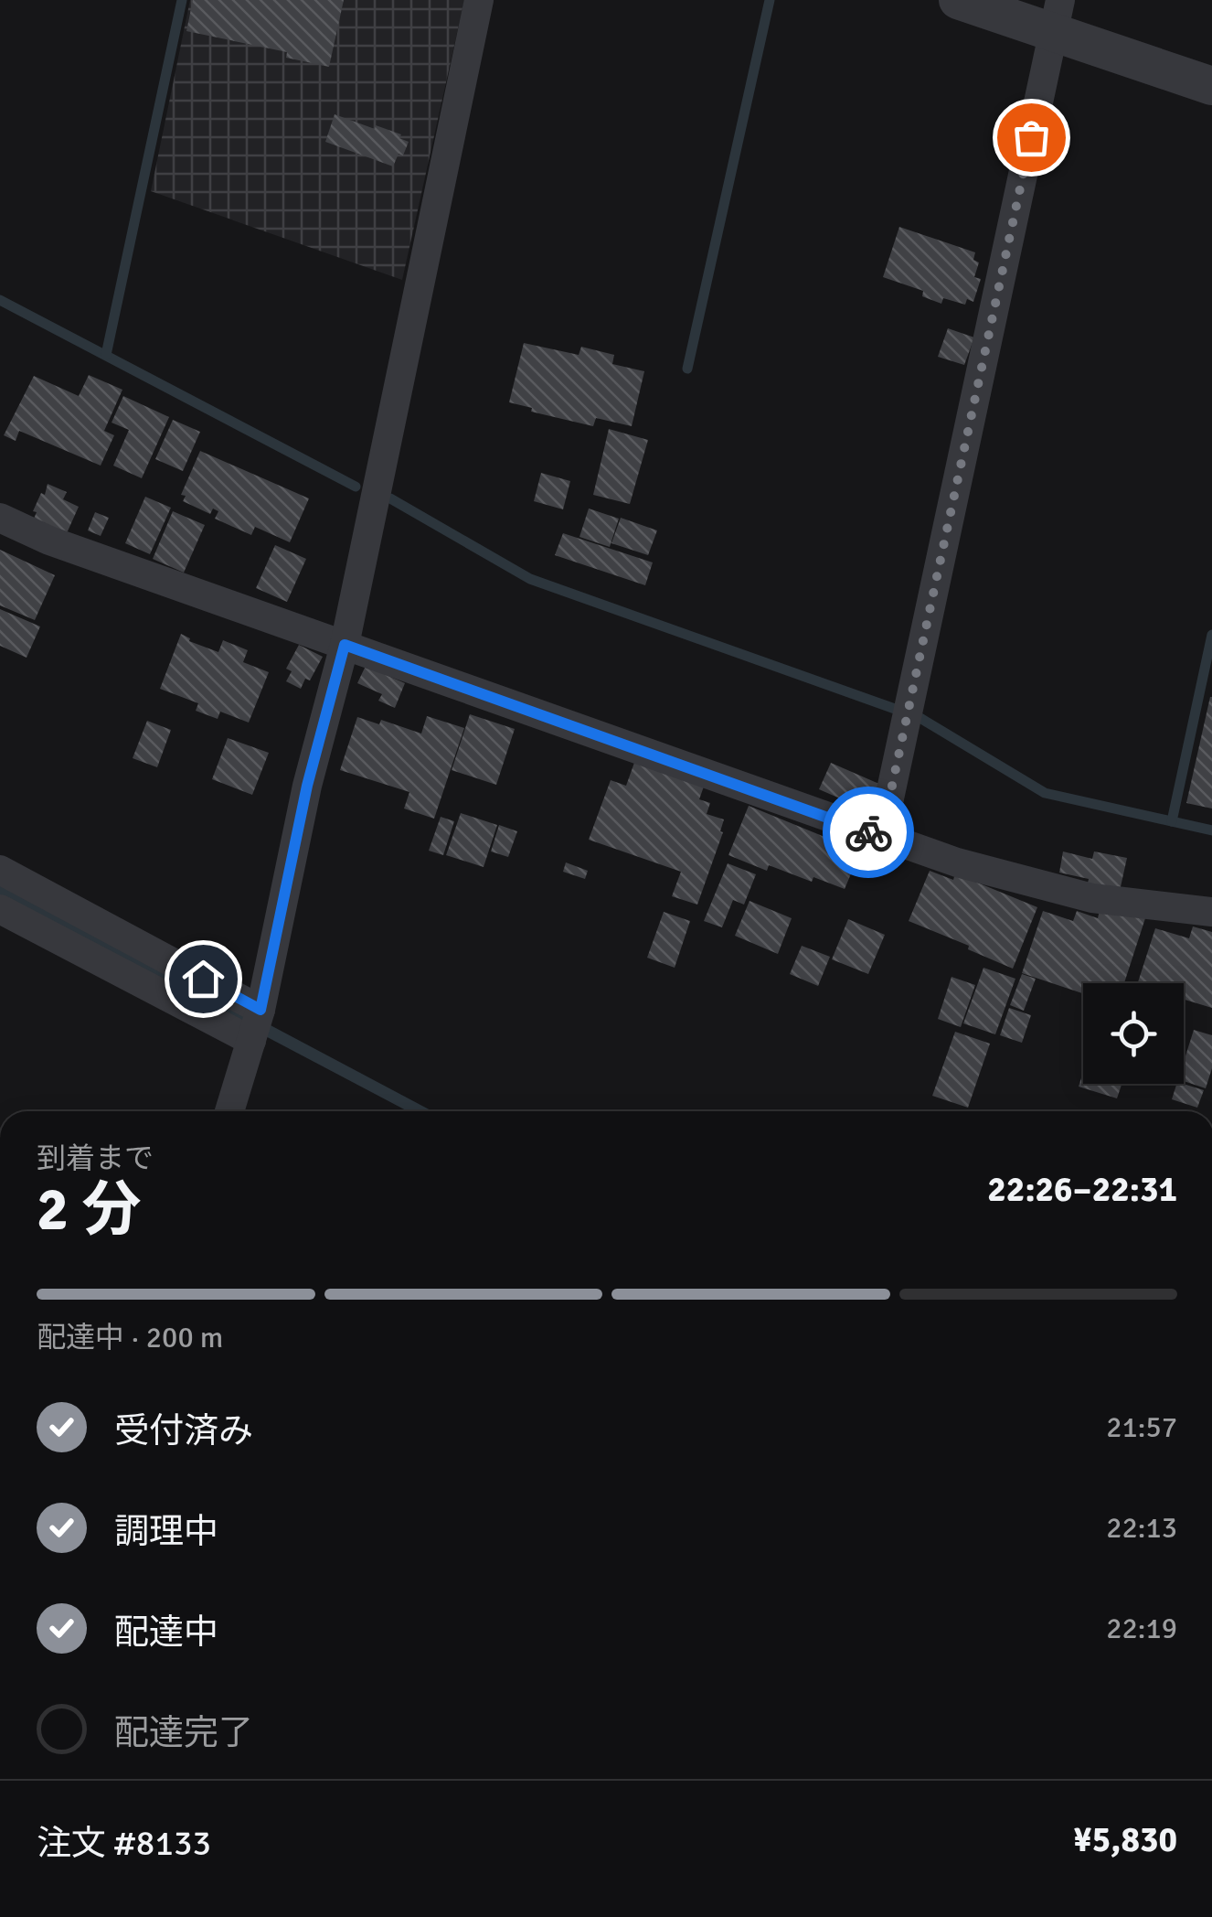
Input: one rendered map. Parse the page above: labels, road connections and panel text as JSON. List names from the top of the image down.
{
  "page": {
    "heading": ["2 分", "到着まで", "22:26–22:31"],
    "panel": ["注文 #8133", "¥5,830"],
    "bar": "配達中 · 200 m",
    "list": [
      ["受付済み", "21:57"],
      ["調理中", "22:13"],
      ["配達中", "22:19"],
      "配達完了"
    ]
  }
}
